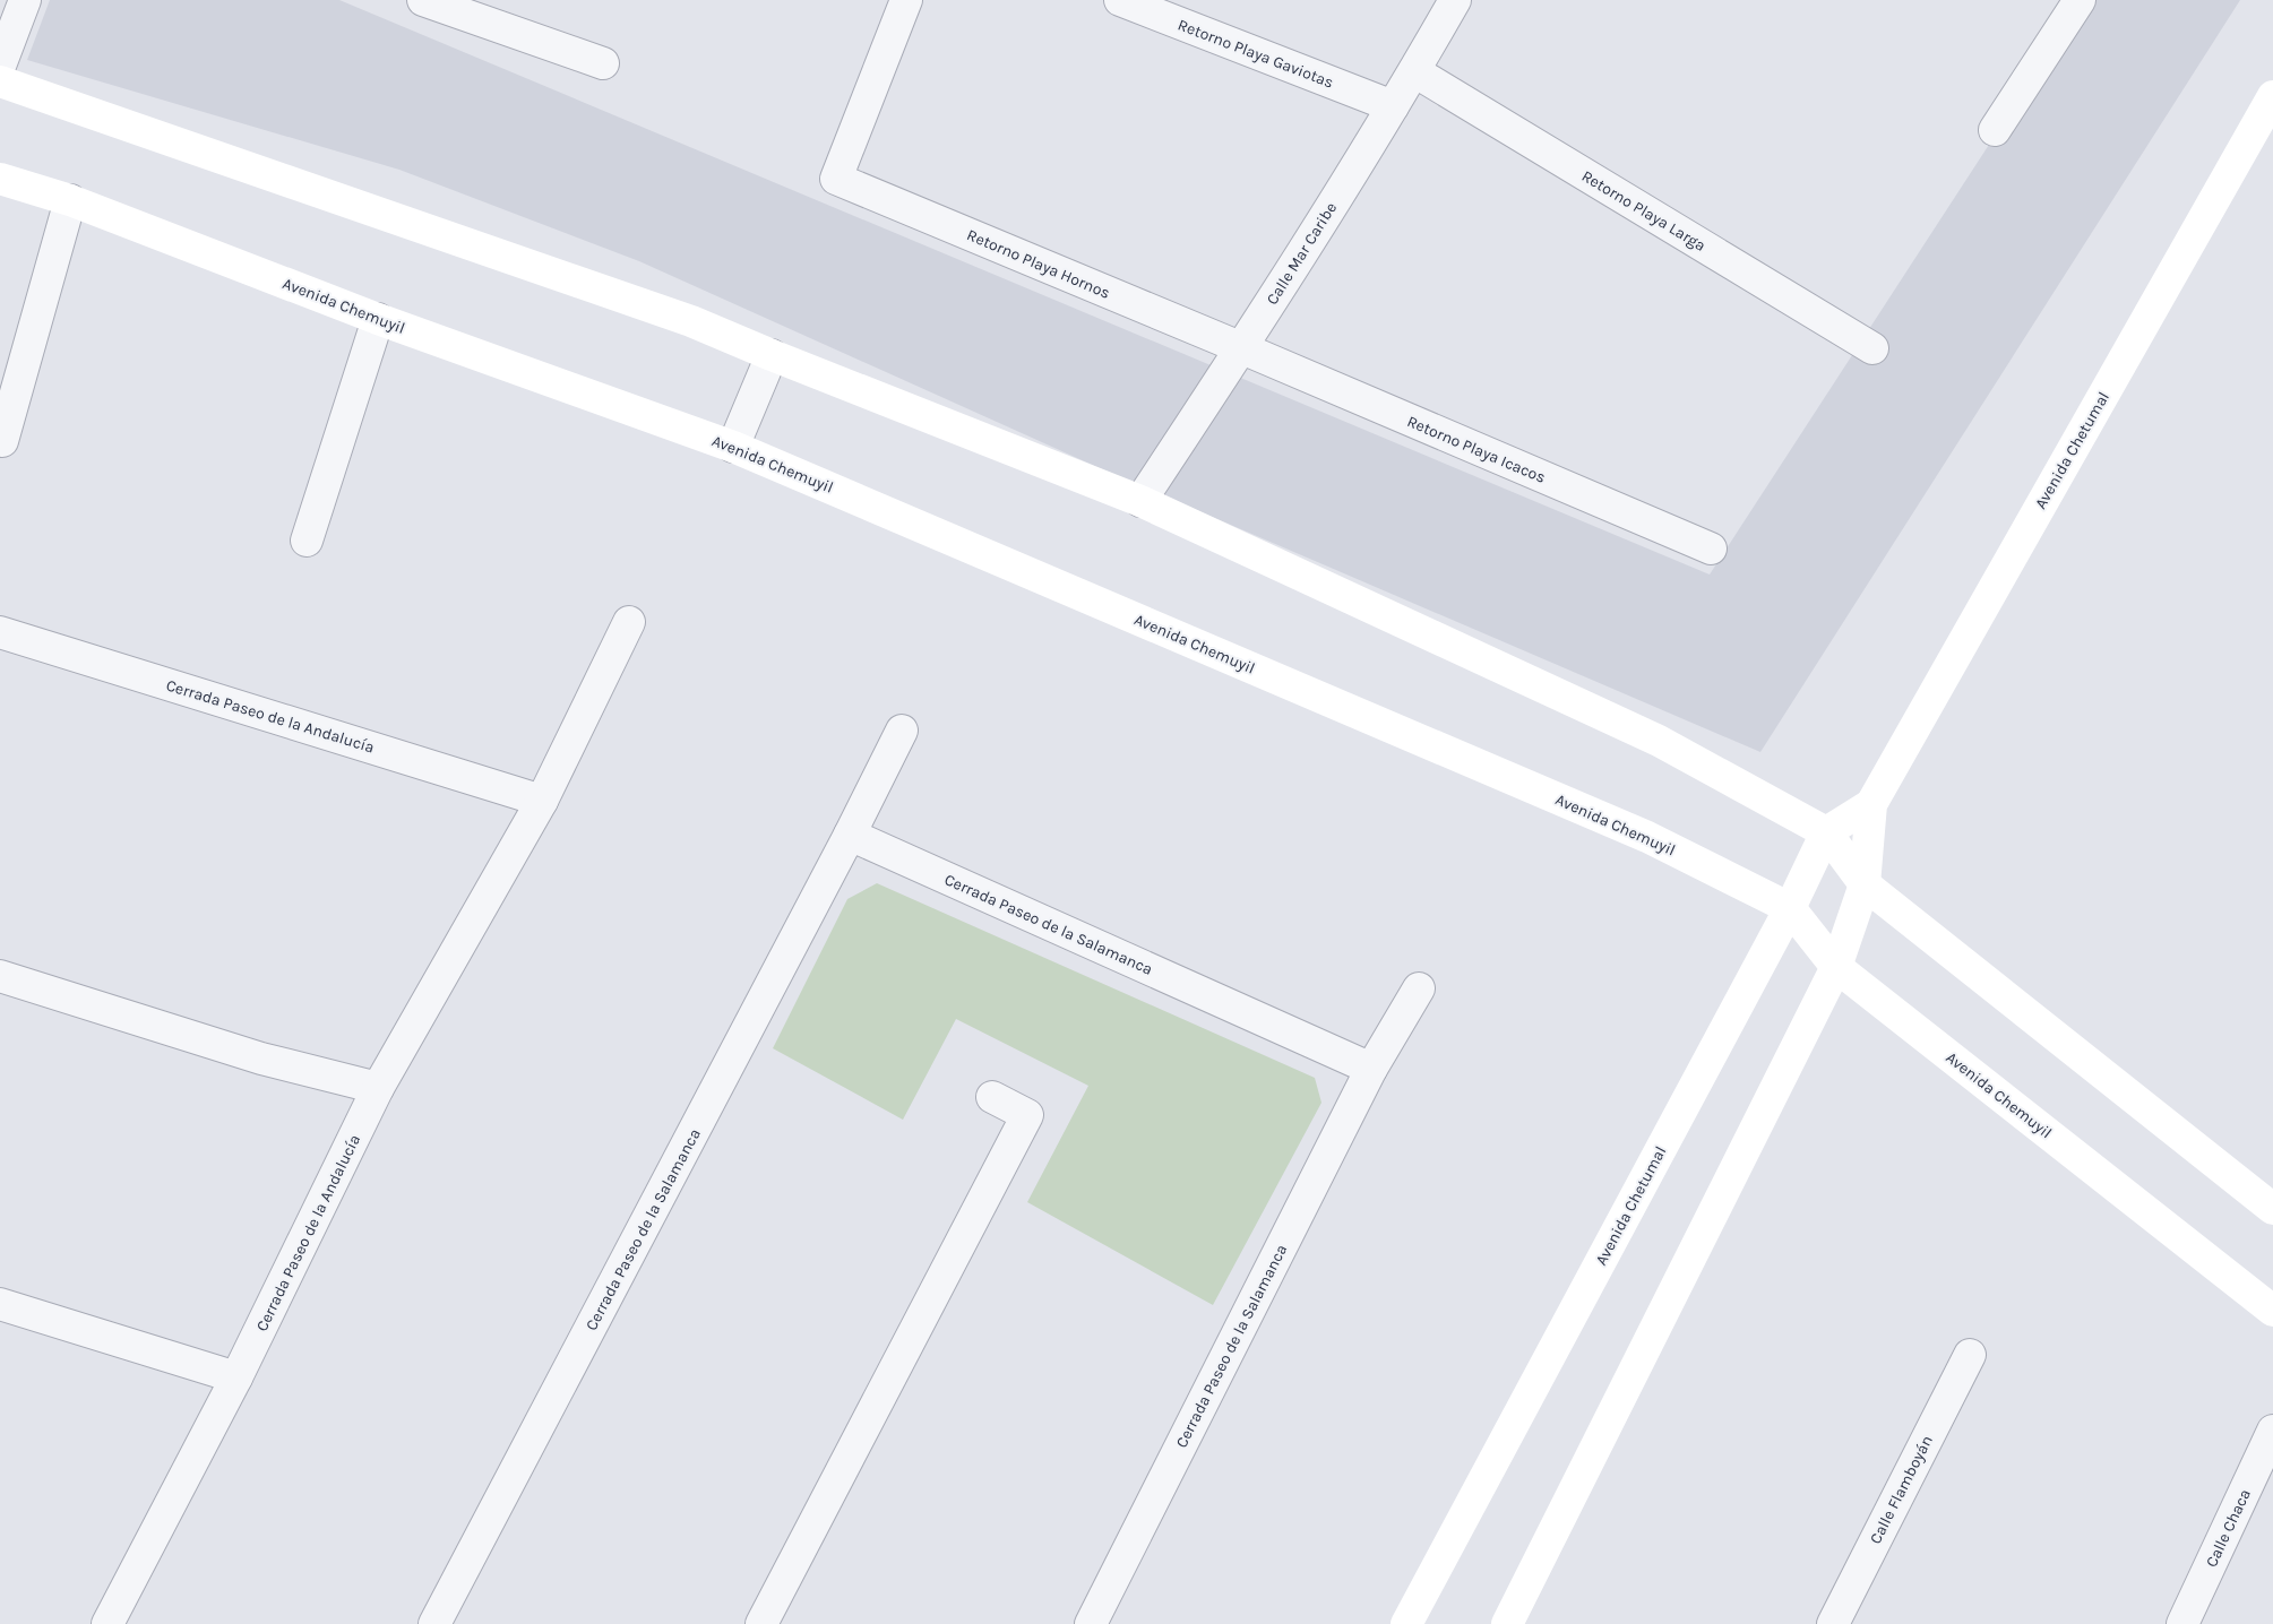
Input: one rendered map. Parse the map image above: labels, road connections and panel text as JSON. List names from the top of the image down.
{
  "streets": {
    "main road": ["Avenida Chemuyil", "Avenida Chetumal"],
    "street": [
      "Retorno Playa Gaviotas",
      "Retorno Playa Larga",
      "Calle Mar Caribe",
      "Retorno Playa Hornos",
      "Retorno Playa Icacos",
      "Cerrada Paseo de la Andalucía",
      "Cerrada Paseo de la Salamanca",
      "Calle Flamboyán",
      "Calle Chaca"
    ]
  },
  "crossings": [
    ["Retorno Playa Gaviotas", "Calle Mar Caribe"],
    ["Retorno Playa Larga", "Calle Mar Caribe"],
    ["Calle Mar Caribe", "Retorno Playa Hornos"],
    ["Calle Mar Caribe", "Retorno Playa Icacos"],
    ["Retorno Playa Hornos", "Retorno Playa Icacos"],
    ["Avenida Chemuyil", "Avenida Chetumal"]
  ]
}
